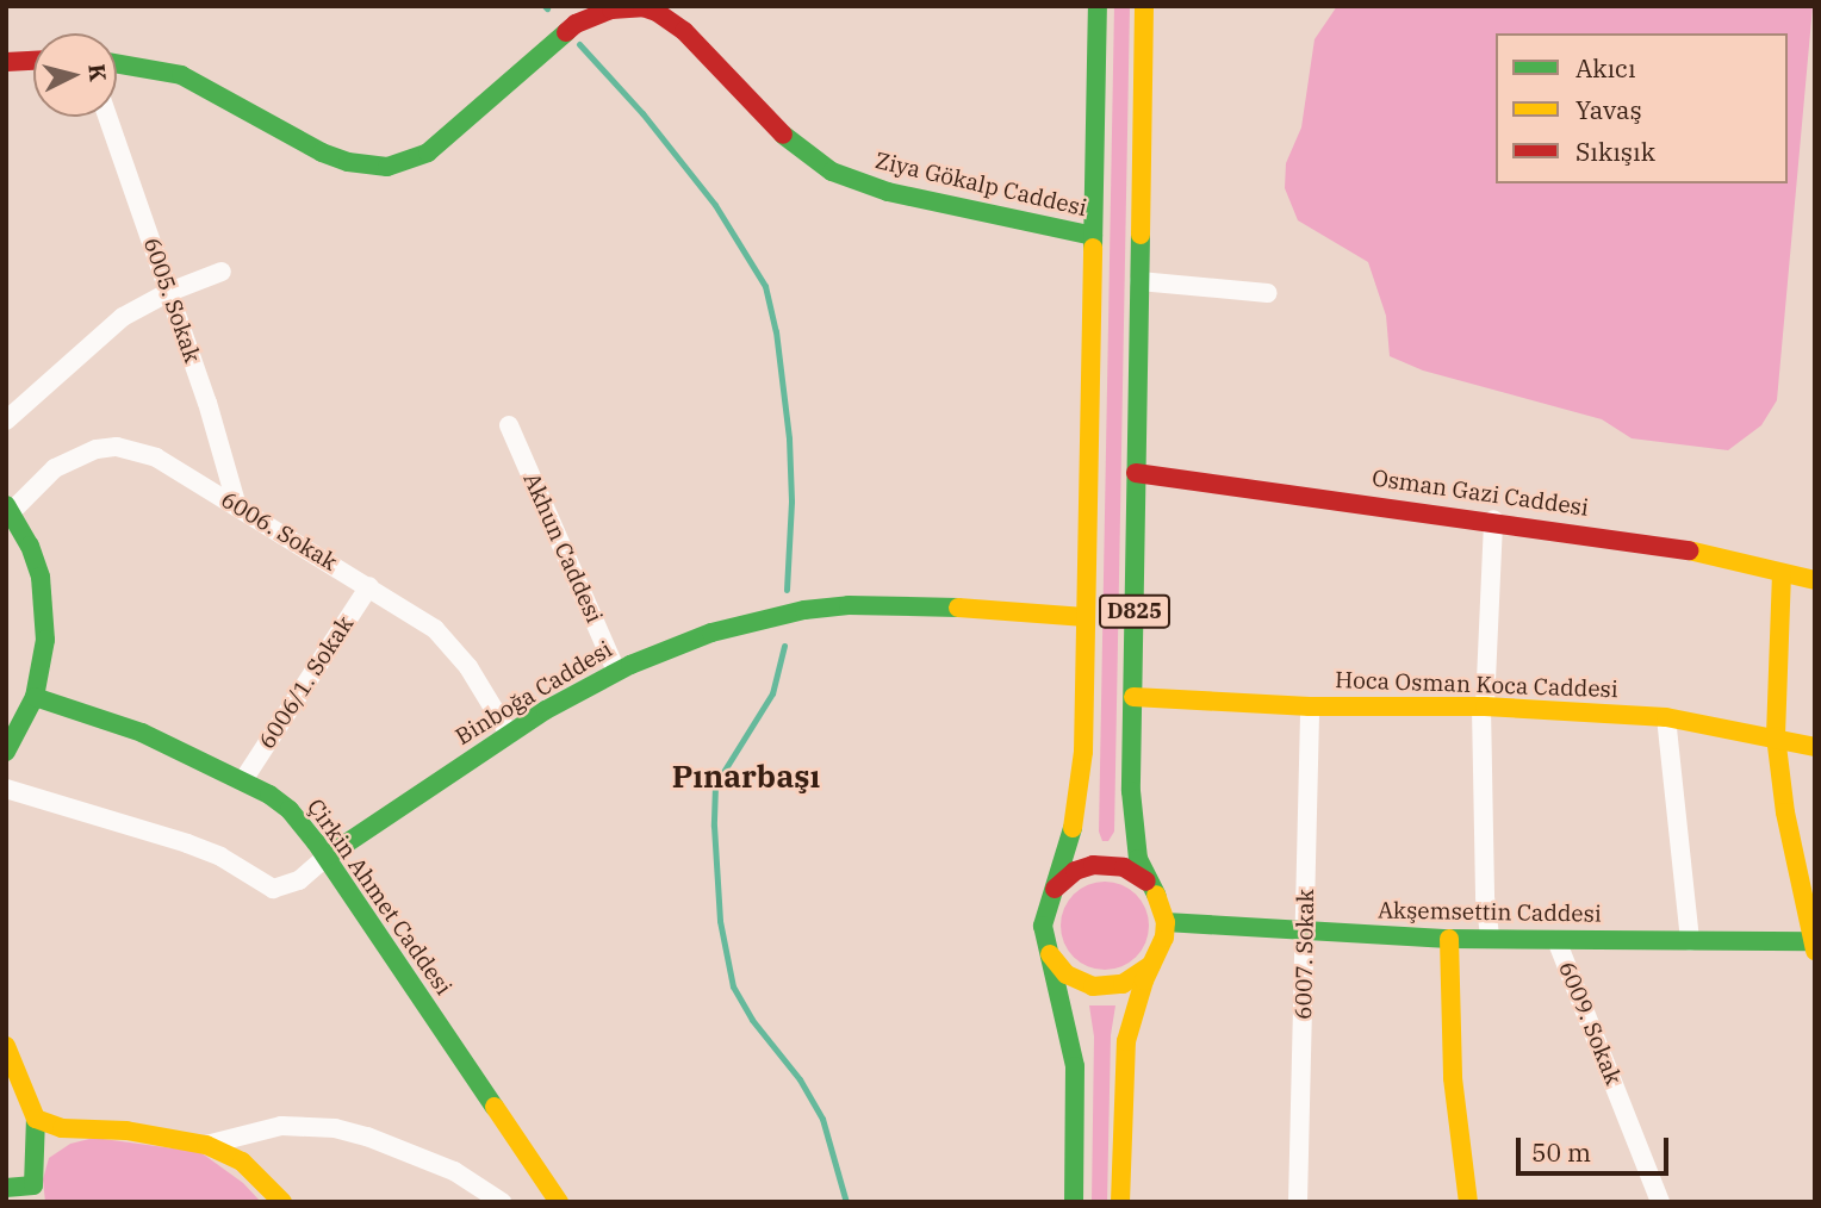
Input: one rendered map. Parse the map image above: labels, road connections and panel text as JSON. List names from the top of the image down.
{
  "streets": {
    "main road": [
      "Ziya Gökalp Caddesi",
      "Osman Gazi Caddesi",
      "D825",
      "Hoca Osman Koca Caddesi",
      "Binboğa Caddesi",
      "Çirkin Ahmet Caddesi",
      "Akşemsettin Caddesi"
    ],
    "street": [
      "6005. Sokak",
      "6006. Sokak",
      "Akhun Caddesi",
      "6006/1. Sokak",
      "6007. Sokak",
      "6009. Sokak"
    ]
  },
  "crossings": [
    ["Ziya Gökalp Caddesi", "D825"],
    ["6005. Sokak", "6006. Sokak"],
    ["Osman Gazi Caddesi", "D825"],
    ["6006. Sokak", "6006/1. Sokak"],
    ["6006. Sokak", "Binboğa Caddesi"],
    ["Akhun Caddesi", "Binboğa Caddesi"],
    ["D825", "Hoca Osman Koca Caddesi"],
    ["D825", "Binboğa Caddesi"],
    ["D825", "Akşemsettin Caddesi"],
    ["6006/1. Sokak", "Çirkin Ahmet Caddesi"],
    ["Hoca Osman Koca Caddesi", "6007. Sokak"],
    ["Binboğa Caddesi", "Çirkin Ahmet Caddesi"],
    ["Akşemsettin Caddesi", "6007. Sokak"],
    ["Akşemsettin Caddesi", "6009. Sokak"]
  ],
  "districts": ["Pınarbaşı"],
  "legend": ["Akıcı", "Yavaş", "Sıkışık"],
  "scale_bar": "50 m",
  "north": "right"
}
